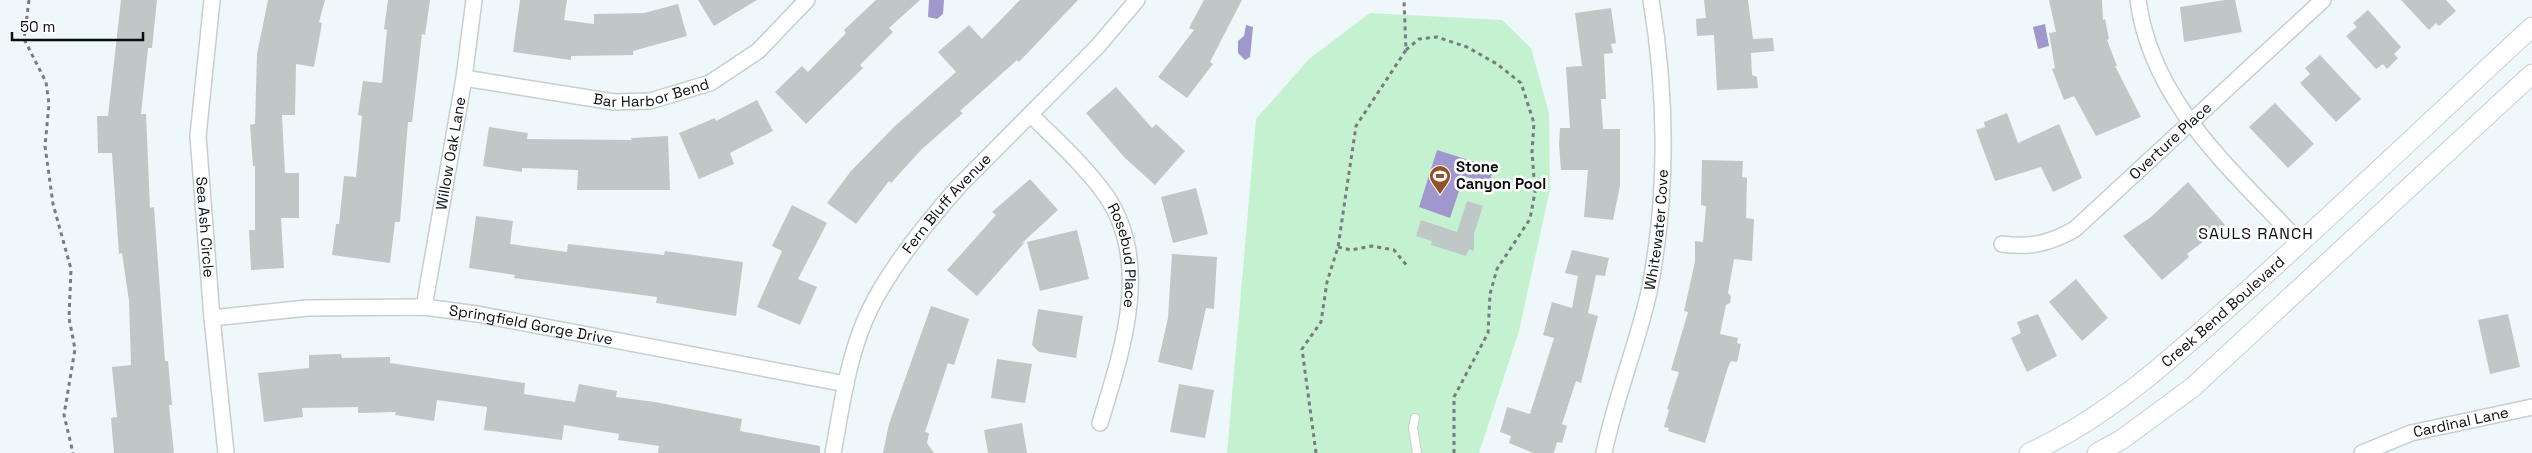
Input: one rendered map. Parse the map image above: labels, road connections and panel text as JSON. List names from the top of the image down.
{
  "streets": {
    "street": [
      "Bar Harbor Bend",
      "Overture Place",
      "Willow Oak Lane",
      "Fern Bluff Avenue",
      "Sea Ash Circle",
      "Whitewater Cove",
      "Rosebud Place",
      "Creek Bend Boulevard",
      "Springfield Gorge Drive",
      "Cardinal Lane"
    ]
  },
  "crossings": [
    ["Bar Harbor Bend", "Willow Oak Lane"],
    ["Willow Oak Lane", "Springfield Gorge Drive"],
    ["Fern Bluff Avenue", "Rosebud Place"],
    ["Fern Bluff Avenue", "Springfield Gorge Drive"],
    ["Sea Ash Circle", "Springfield Gorge Drive"]
  ],
  "districts": ["SAULS RANCH"],
  "places": {
    "sports": ["Stone Canyon Pool"]
  },
  "scale_bar": "50 m"
}
